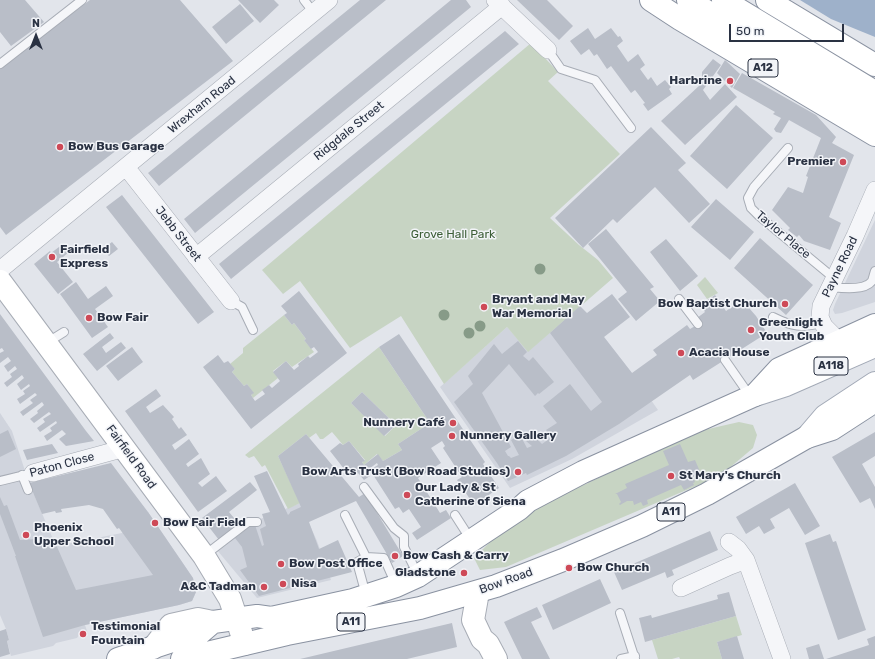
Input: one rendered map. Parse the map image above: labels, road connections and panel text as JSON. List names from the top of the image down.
{
  "streets": {
    "main road": [
      "A12",
      "A118",
      "Fairfield Road",
      "A11",
      "Bow Road"
    ],
    "street": [
      "Wrexham Road",
      "Ridgdale Street",
      "Jebb Street",
      "Payne Road",
      "Paton Close"
    ],
    "lane": ["Taylor Place"]
  },
  "crossings": [
    ["Wrexham Road", "Jebb Street"],
    ["Ridgdale Street", "Jebb Street"],
    ["Taylor Place", "Payne Road"],
    ["A118", "A11"],
    ["Fairfield Road", "Paton Close"],
    ["Fairfield Road", "A11"],
    ["Fairfield Road", "Bow Road"]
  ],
  "parks": ["Grove Hall Park"],
  "places": [
    "Harbrine",
    "Bow Bus Garage",
    "Premier",
    "Fairfield Express",
    "Bow Baptist Church",
    "Bryant and May War Memorial",
    "Bow Fair",
    "Greenlight Youth Club",
    "Acacia House",
    "Nunnery Café",
    "Nunnery Gallery",
    "Bow Arts Trust (Bow Road Studios)",
    "St Mary's Church",
    "Our Lady & St Catherine of Siena",
    "Bow Fair Field",
    "Phoenix Upper School",
    "Bow Cash & Carry",
    "Bow Post Office",
    "Bow Church",
    "Gladstone",
    "Nisa",
    "A&C Tadman",
    "Testimonial Fountain"
  ],
  "scale_bar": "50 m",
  "north": "top"
}
